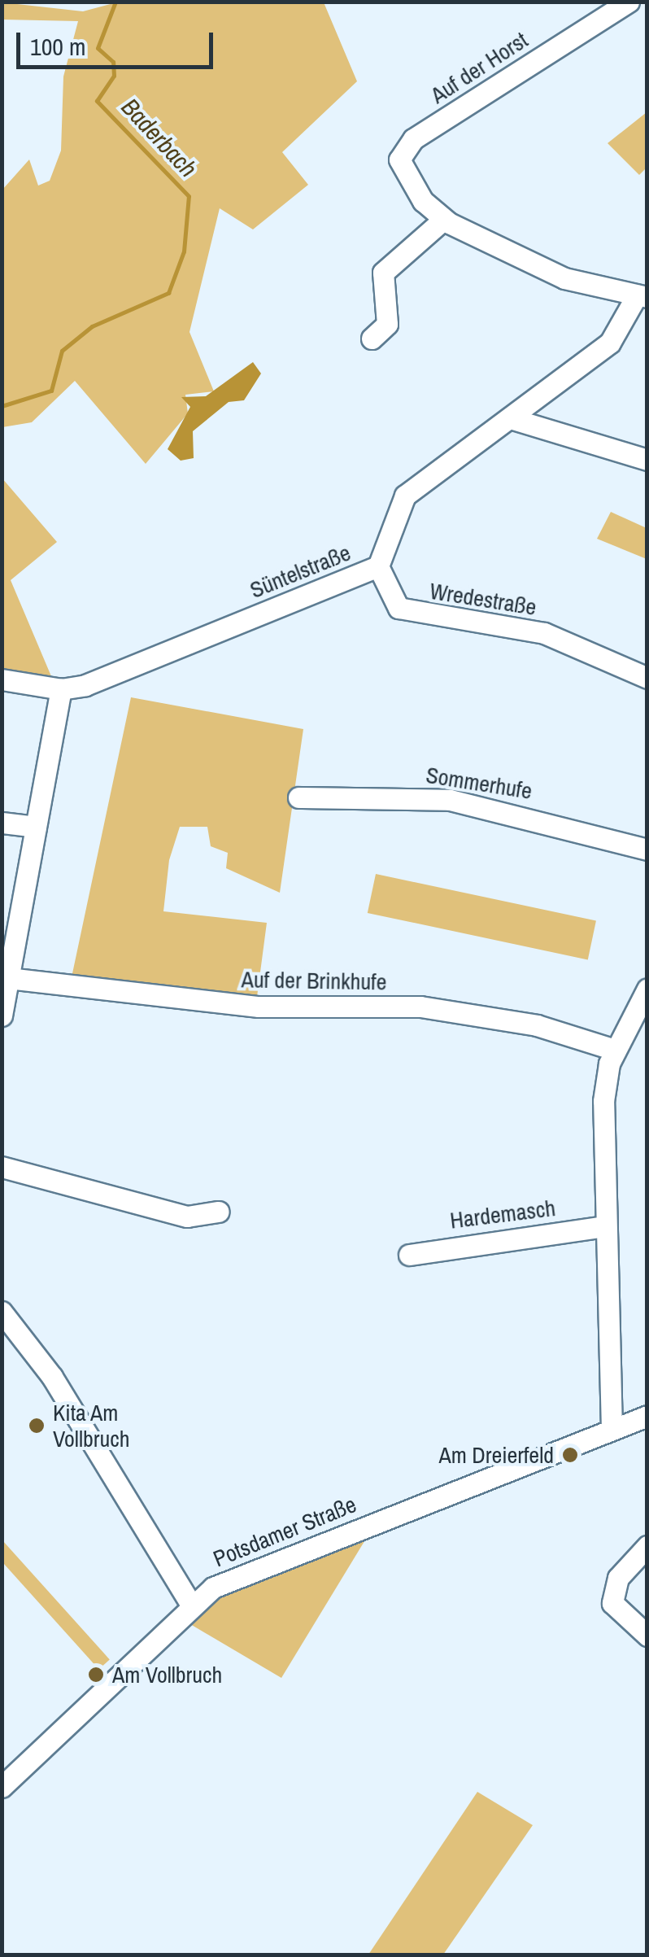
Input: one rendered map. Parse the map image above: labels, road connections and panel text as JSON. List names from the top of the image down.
{
  "streets": {
    "street": [
      "Auf der Horst",
      "Süntelstraße",
      "Wredestraße",
      "Sommerhufe",
      "Auf der Brinkhufe",
      "Hardemasch",
      "Potsdamer Straße"
    ]
  },
  "crossings": [
    ["Süntelstraße", "Wredestraße"]
  ],
  "water": ["Baderbach"],
  "places": ["Kita Am Vollbruch", "Am Dreierfeld", "Am Vollbruch"],
  "scale_bar": "100 m"
}
